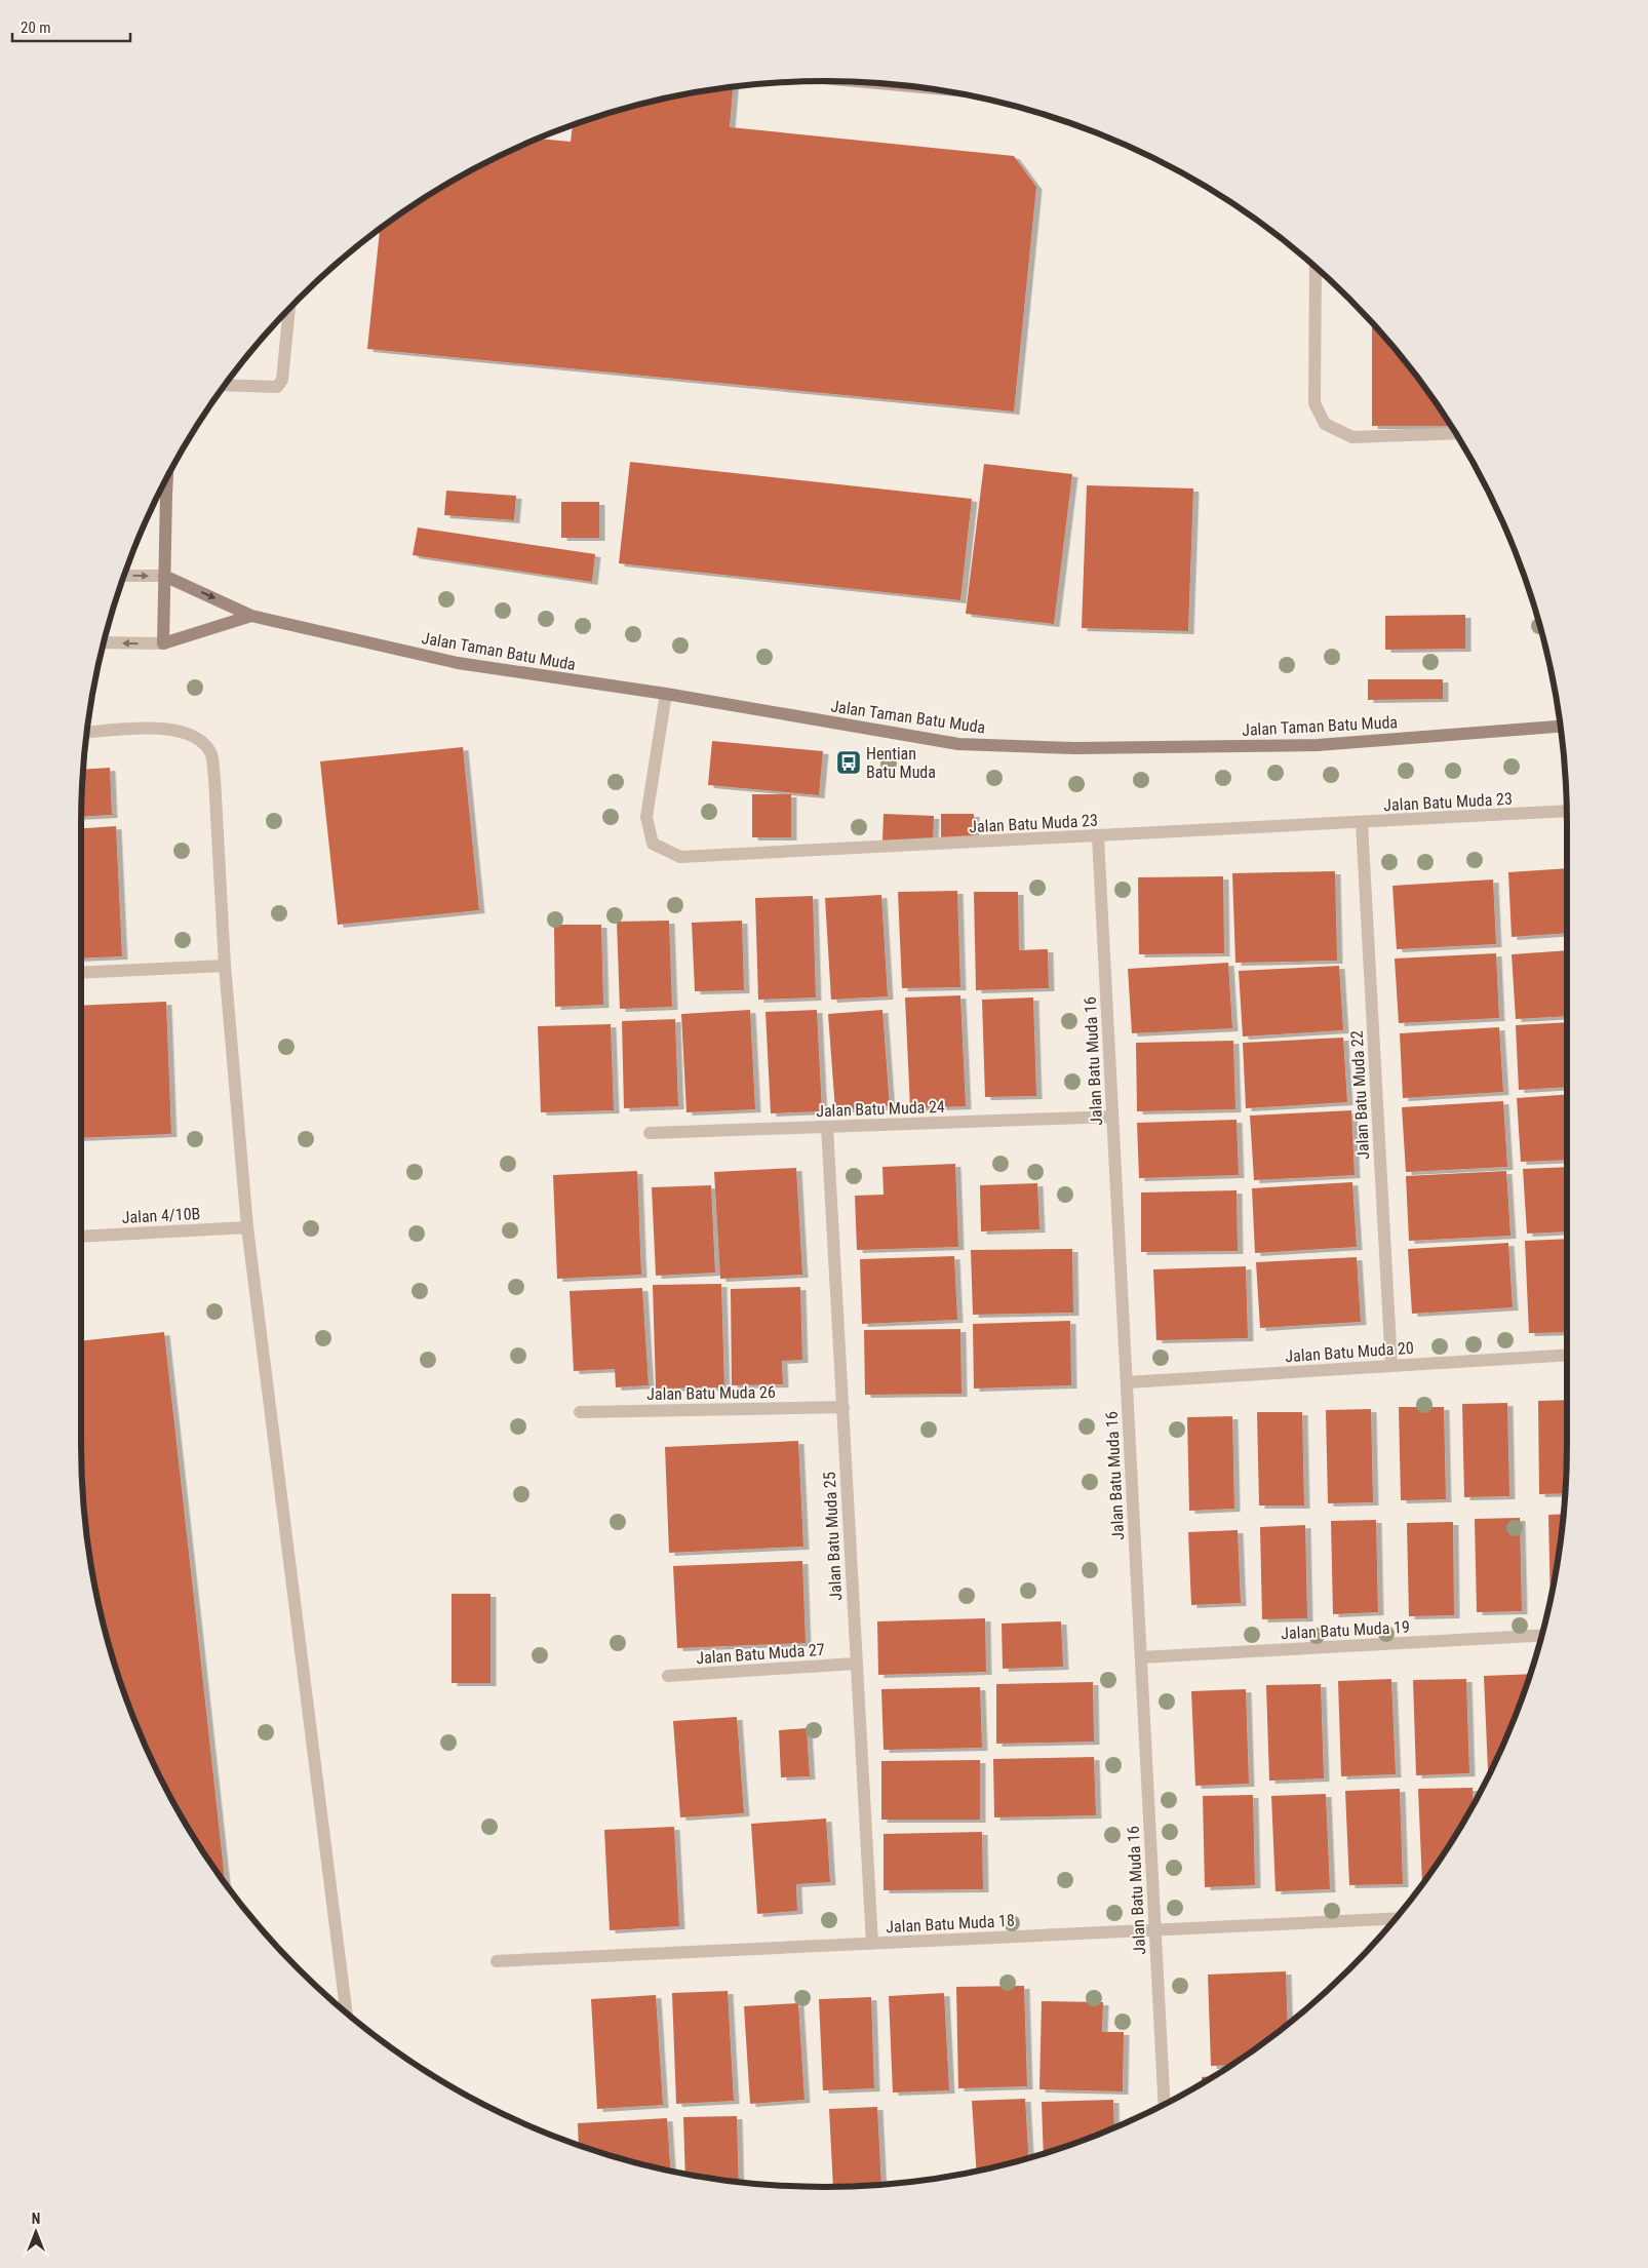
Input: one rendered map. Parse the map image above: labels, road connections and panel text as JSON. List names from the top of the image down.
{
  "streets": {
    "street": [
      "Jalan Taman Batu Muda",
      "Jalan Batu Muda 23",
      "Jalan Batu Muda 16",
      "Jalan Batu Muda 22",
      "Jalan Batu Muda 24",
      "Jalan 4/10B",
      "Jalan Batu Muda 20",
      "Jalan Batu Muda 26",
      "Jalan Batu Muda 25",
      "Jalan Batu Muda 19",
      "Jalan Batu Muda 27",
      "Jalan Batu Muda 18"
    ]
  },
  "crossings": [
    ["Jalan Taman Batu Muda", "Jalan Batu Muda 23"],
    ["Jalan Batu Muda 23", "Jalan Batu Muda 16"],
    ["Jalan Batu Muda 23", "Jalan Batu Muda 22"],
    ["Jalan Batu Muda 16", "Jalan Batu Muda 24"],
    ["Jalan Batu Muda 16", "Jalan Batu Muda 20"],
    ["Jalan Batu Muda 16", "Jalan Batu Muda 19"],
    ["Jalan Batu Muda 16", "Jalan Batu Muda 18"],
    ["Jalan Batu Muda 22", "Jalan Batu Muda 20"],
    ["Jalan Batu Muda 24", "Jalan Batu Muda 25"],
    ["Jalan Batu Muda 26", "Jalan Batu Muda 25"],
    ["Jalan Batu Muda 25", "Jalan Batu Muda 27"],
    ["Jalan Batu Muda 25", "Jalan Batu Muda 18"]
  ],
  "places": {
    "bus stop": ["Hentian Batu Muda"]
  },
  "scale_bar": "20 m",
  "north": "top"
}
